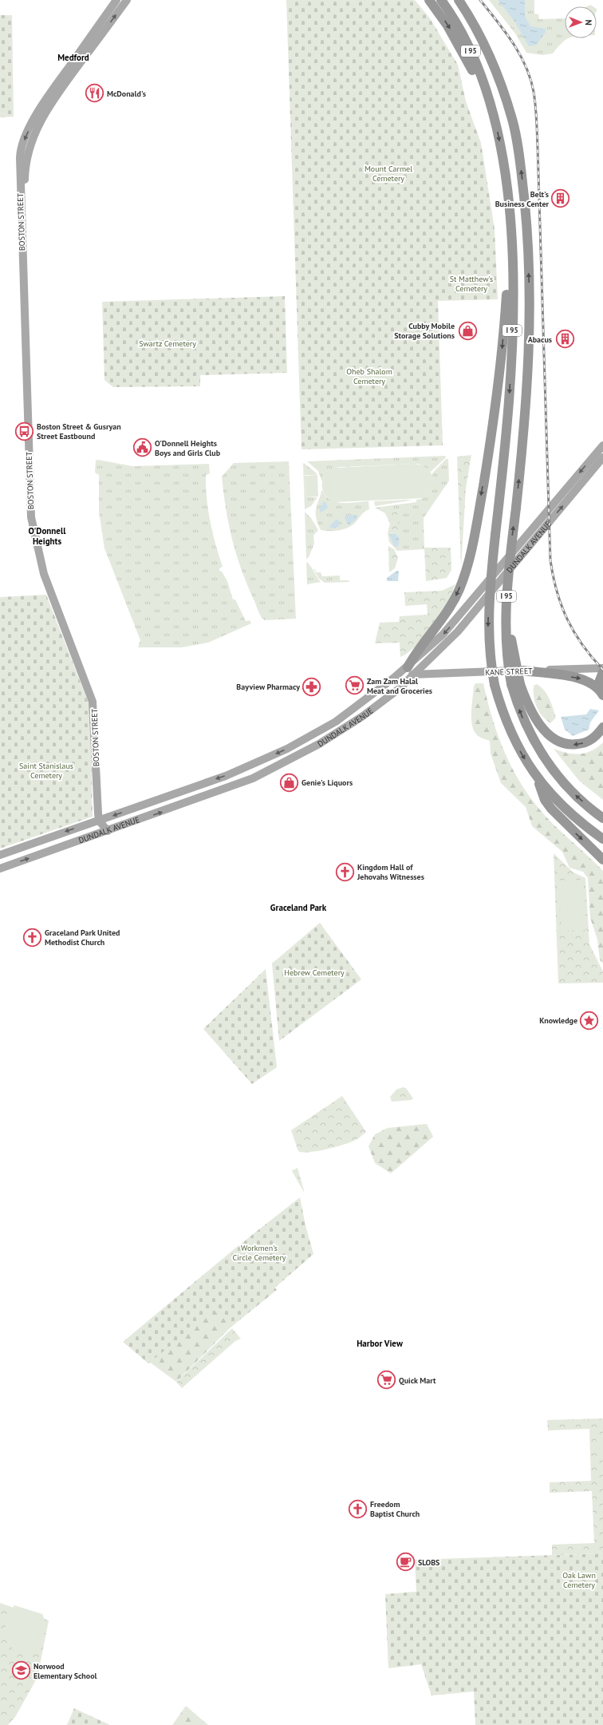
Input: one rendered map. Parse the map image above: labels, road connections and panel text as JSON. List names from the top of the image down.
{
  "streets": {
    "highway": ["I 95"],
    "main road": ["BOSTON STREET", "DUNDALK AVENUE", "KANE STREET"]
  },
  "crossings": [
    ["BOSTON STREET", "DUNDALK AVENUE"],
    ["DUNDALK AVENUE", "KANE STREET"]
  ],
  "districts": [
    "Medford",
    "O'Donnell Heights",
    "Graceland Park",
    "Harbor View"
  ],
  "parks": [
    "Mount Carmel Cemetery",
    "St Matthew's Cemetery",
    "Swartz Cemetery",
    "Oheb Shalom Cemetery",
    "Saint Stanislaus Cemetery",
    "Hebrew Cemetery",
    "Workmen's Circle Cemetery",
    "Oak Lawn Cemetery"
  ],
  "places": {
    "restaurant": ["McDonald's"],
    "building": ["Belt's Business Center", "Abacus"],
    "shop": ["Cubby Mobile Storage Solutions", "Genie's Liquors"],
    "bus stop": ["Boston Street & Gusryan Street Eastbound"],
    "public building": ["O'Donnell Heights Boys and Girls Club"],
    "supermarket": ["Zam Zam Halal Meat and Groceries", "Quick Mart"],
    "pharmacy": ["Bayview Pharmacy"],
    "church": ["Kingdom Hall of Jehovahs Witnesses", "Graceland Park United Methodist Church", "Freedom Baptist Church"],
    "place": ["Knowledge"],
    "cafe": ["SLOBS"],
    "school or university": ["Norwood Elementary School"]
  },
  "north": "right"
}
